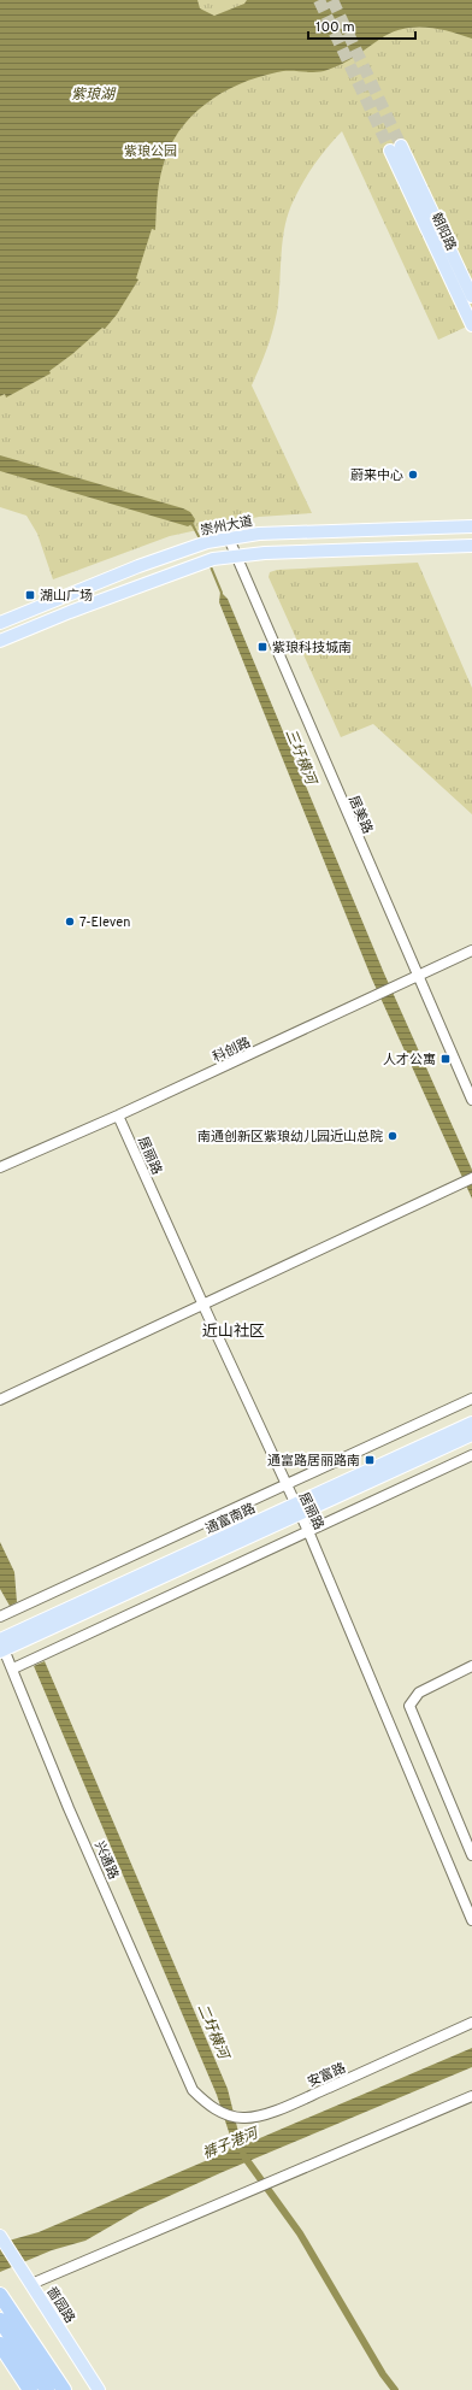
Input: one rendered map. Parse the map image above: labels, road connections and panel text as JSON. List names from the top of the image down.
{
  "streets": {
    "main road": [
      "朝阳路",
      "崇州大道",
      "通富南路",
      "啬园路"
    ],
    "street": [
      "居美路",
      "科创路",
      "居丽路",
      "兴通路",
      "安富路"
    ]
  },
  "crossings": [
    ["崇州大道", "居美路"],
    ["居美路", "科创路"],
    ["科创路", "居丽路"],
    ["居丽路", "通富南路"],
    ["通富南路", "兴通路"],
    ["兴通路", "安富路"]
  ],
  "districts": ["近山社区"],
  "water": [
    "紫琅湖",
    "三圩横河",
    "二圩横河",
    "裤子港河"
  ],
  "parks": ["紫琅公园"],
  "places": {
    "other": ["蔚来中心", "7-Eleven", "南通创新区紫琅幼儿园近山总院"],
    "transit": [
      "湖山广场",
      "紫琅科技城南",
      "人才公寓",
      "通富路居丽路南"
    ]
  },
  "scale_bar": "100 m"
}
